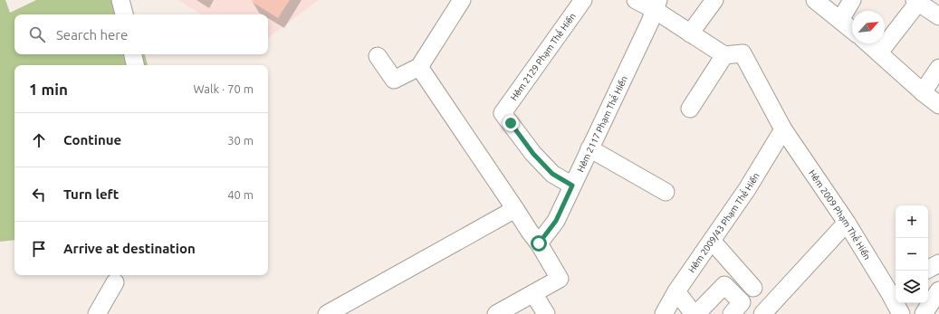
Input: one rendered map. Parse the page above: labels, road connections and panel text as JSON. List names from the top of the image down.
{
  "streets": {
    "street": [
      "Hẻm 2129 Phạm Thế Hiển",
      "Hẻm 2117 Phạm Thế Hiển",
      "Hẻm 2009 Phạm Thế Hiển",
      "Hẻm 2009/43 Phạm Thế Hiển"
    ]
  },
  "crossings": [
    ["Hẻm 2129 Phạm Thế Hiển", "Hẻm 2117 Phạm Thế Hiển"],
    ["Hẻm 2009 Phạm Thế Hiển", "Hẻm 2009/43 Phạm Thế Hiển"]
  ],
  "north": "top right",
  "page": {
    "search": "Search here",
    "heading": ["1 min", "Walk · 70 m"],
    "list": [
      ["Continue", "30 m"],
      ["Turn left", "40 m"],
      "Arrive at destination"
    ],
    "map_buttons": ["+", "−"]
  }
}
